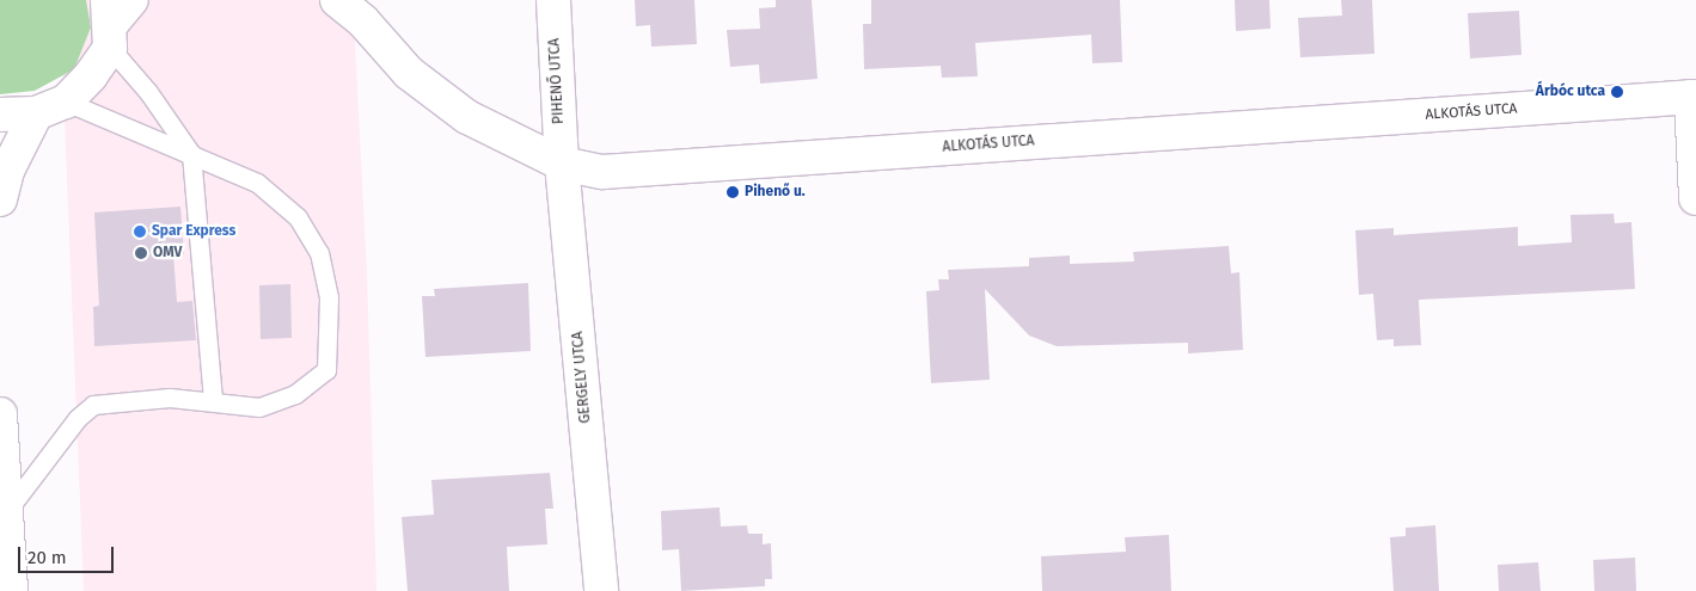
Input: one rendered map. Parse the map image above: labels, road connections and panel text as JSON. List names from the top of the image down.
{
  "streets": {
    "street": ["PIHENŐ UTCA", "ALKOTÁS UTCA", "GERGELY UTCA"]
  },
  "crossings": [
    ["PIHENŐ UTCA", "ALKOTÁS UTCA"],
    ["PIHENŐ UTCA", "GERGELY UTCA"],
    ["ALKOTÁS UTCA", "GERGELY UTCA"]
  ],
  "places": [
    "Árbóc utca",
    "Pihenő u.",
    "Spar Express",
    "OMV"
  ],
  "scale_bar": "20 m"
}
